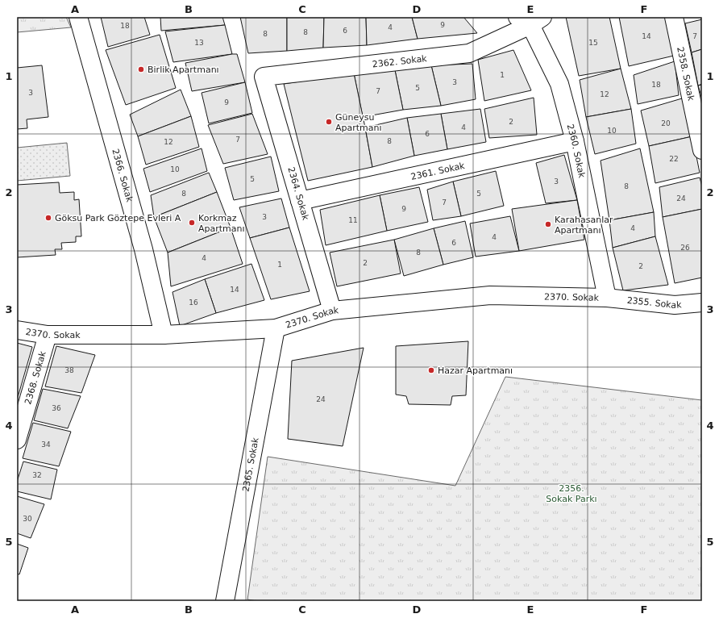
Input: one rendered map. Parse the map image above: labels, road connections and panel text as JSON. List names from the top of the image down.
{
  "streets": {
    "street": [
      "2362. Sokak",
      "2358. Sokak",
      "2360. Sokak",
      "2361. Sokak",
      "2366. Sokak",
      "2364. Sokak",
      "2370. Sokak",
      "2355. Sokak",
      "2368. Sokak",
      "2365. Sokak"
    ]
  },
  "crossings": [
    ["2362. Sokak", "2360. Sokak"],
    ["2362. Sokak", "2364. Sokak"],
    ["2360. Sokak", "2361. Sokak"],
    ["2360. Sokak", "2370. Sokak"],
    ["2360. Sokak", "2355. Sokak"],
    ["2361. Sokak", "2364. Sokak"],
    ["2366. Sokak", "2370. Sokak"],
    ["2364. Sokak", "2370. Sokak"],
    ["2370. Sokak", "2355. Sokak"],
    ["2370. Sokak", "2368. Sokak"],
    ["2370. Sokak", "2365. Sokak"]
  ],
  "parks": ["2356. Sokak Parkı"],
  "places": [
    "Birlik Apartmanı",
    "Güneysu Apartmanı",
    "Göksu Park Göztepe Evleri A",
    "Korkmaz Apartmanı",
    "Karahasanlar Apartmanı",
    "Hazar Apartmanı"
  ],
  "house_numbers": [
    "9",
    "18",
    "4",
    "6",
    "8",
    "8",
    "14",
    "7",
    "13",
    "15",
    "1",
    "3",
    "18",
    "5",
    "7",
    "3",
    "12",
    "9",
    "2",
    "20",
    "4",
    "10",
    "6",
    "7",
    "8",
    "12",
    "22",
    "10",
    "5",
    "3",
    "8",
    "8",
    "5",
    "24",
    "7",
    "9",
    "3",
    "11",
    "4",
    "4",
    "6",
    "26",
    "8",
    "4",
    "2",
    "1",
    "2",
    "14",
    "16",
    "38",
    "24",
    "36",
    "34",
    "32",
    "30"
  ],
  "grid": {
    "columns": [
      "A",
      "B",
      "C",
      "D",
      "E",
      "F"
    ],
    "rows": [
      "1",
      "2",
      "3",
      "4",
      "5"
    ]
  }
}
